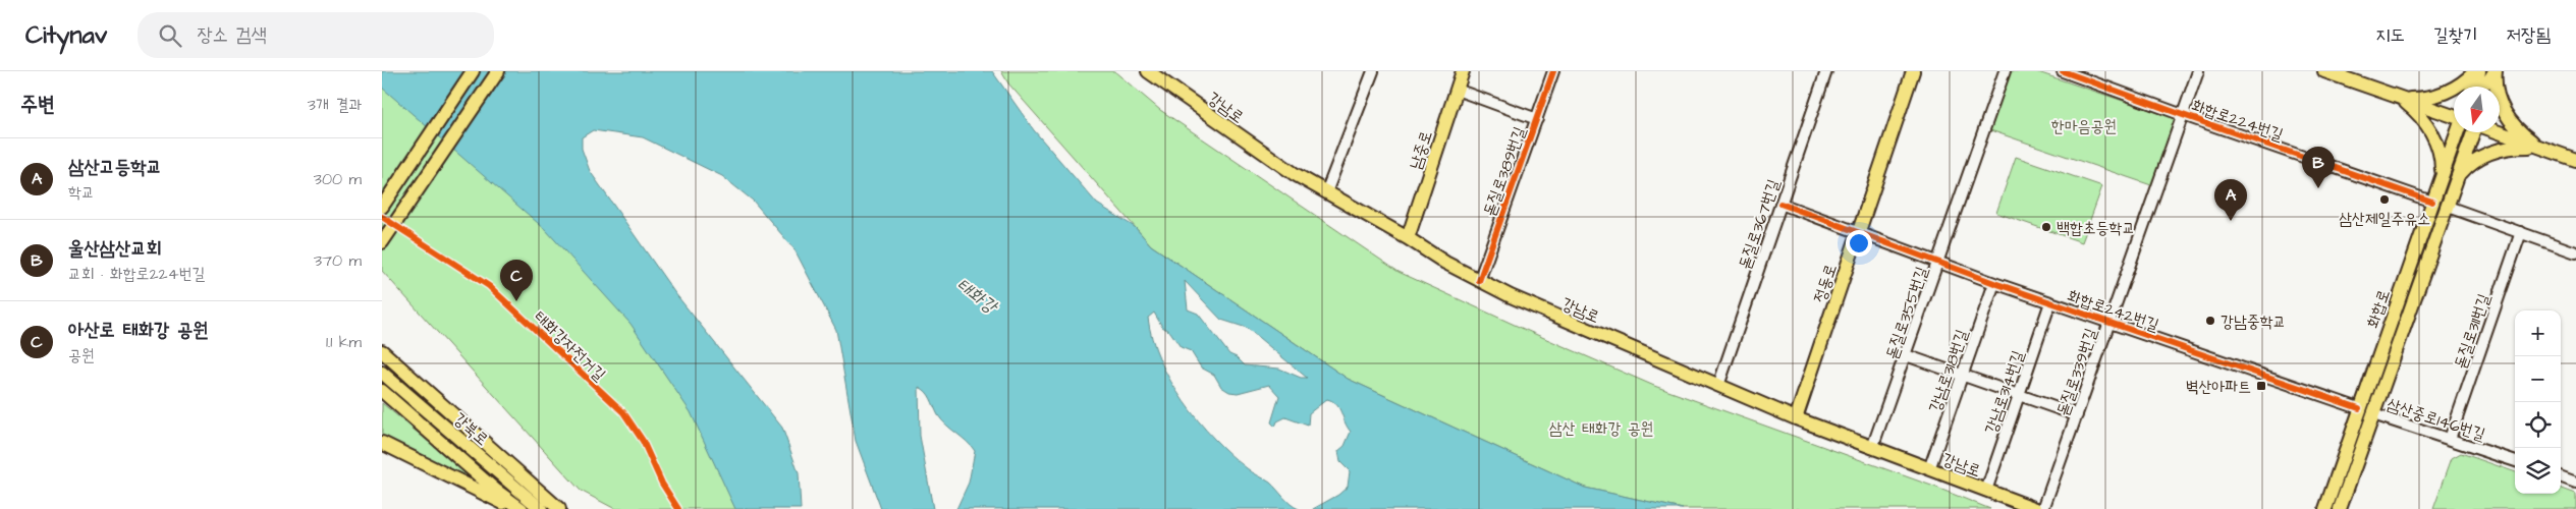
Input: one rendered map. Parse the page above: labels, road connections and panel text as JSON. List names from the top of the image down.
{
  "streets": {
    "main road": [
      "강남로",
      "남중로",
      "정동로",
      "화합로",
      "강북로"
    ],
    "street": [
      "화합로224번길",
      "돋질로389번길",
      "돋질로367번길",
      "화합로242번길",
      "돋질로355번길",
      "돋질로311번길",
      "강남로318번길",
      "돋질로339번길",
      "강남로314번길",
      "삼산중로146번길"
    ],
    "cycle path": ["태화강자전거길"]
  },
  "crossings": [
    ["강남로", "남중로"],
    ["강남로", "돋질로389번길"],
    ["강남로", "돋질로367번길"],
    ["강남로", "정동로"],
    ["강남로", "돋질로355번길"],
    ["강남로", "강남로318번길"],
    ["강남로", "강남로314번길"],
    ["화합로224번길", "화합로"],
    ["화합로224번길", "돋질로339번길"],
    ["돋질로367번길", "화합로242번길"],
    ["정동로", "화합로242번길"],
    ["화합로", "화합로242번길"],
    ["화합로", "삼산중로146번길"],
    ["화합로242번길", "돋질로355번길"],
    ["화합로242번길", "강남로318번길"],
    ["화합로242번길", "돋질로339번길"],
    ["화합로242번길", "강남로314번길"],
    ["돋질로311번길", "삼산중로146번길"]
  ],
  "water": ["태화강"],
  "parks": ["한마음공원", "삼산 태화강 공원"],
  "places": {
    "other": ["삼산제일주유소", "백합초등학교", "강남중학교"],
    "transit": ["벽산아파트"]
  },
  "north": "bottom",
  "page": {
    "header": "Citynav",
    "search": "장소 검색",
    "nav": ["지도", "길찾기", "저장됨"],
    "heading": ["주변", "3개 결과"],
    "list": [
      {
        "mark": "A",
        "name": "삼산고등학교",
        "note": "학교",
        "value": "300 m"
      },
      {
        "mark": "B",
        "name": "울산삼산교회",
        "note": "교회 · 화합로224번길",
        "value": "370 m"
      },
      {
        "mark": "C",
        "name": "아산로 태화강 공원",
        "note": "공원",
        "value": "1.1 km"
      }
    ],
    "pins": ["B", "A", "C"],
    "map_buttons": ["+", "−"]
  }
}
